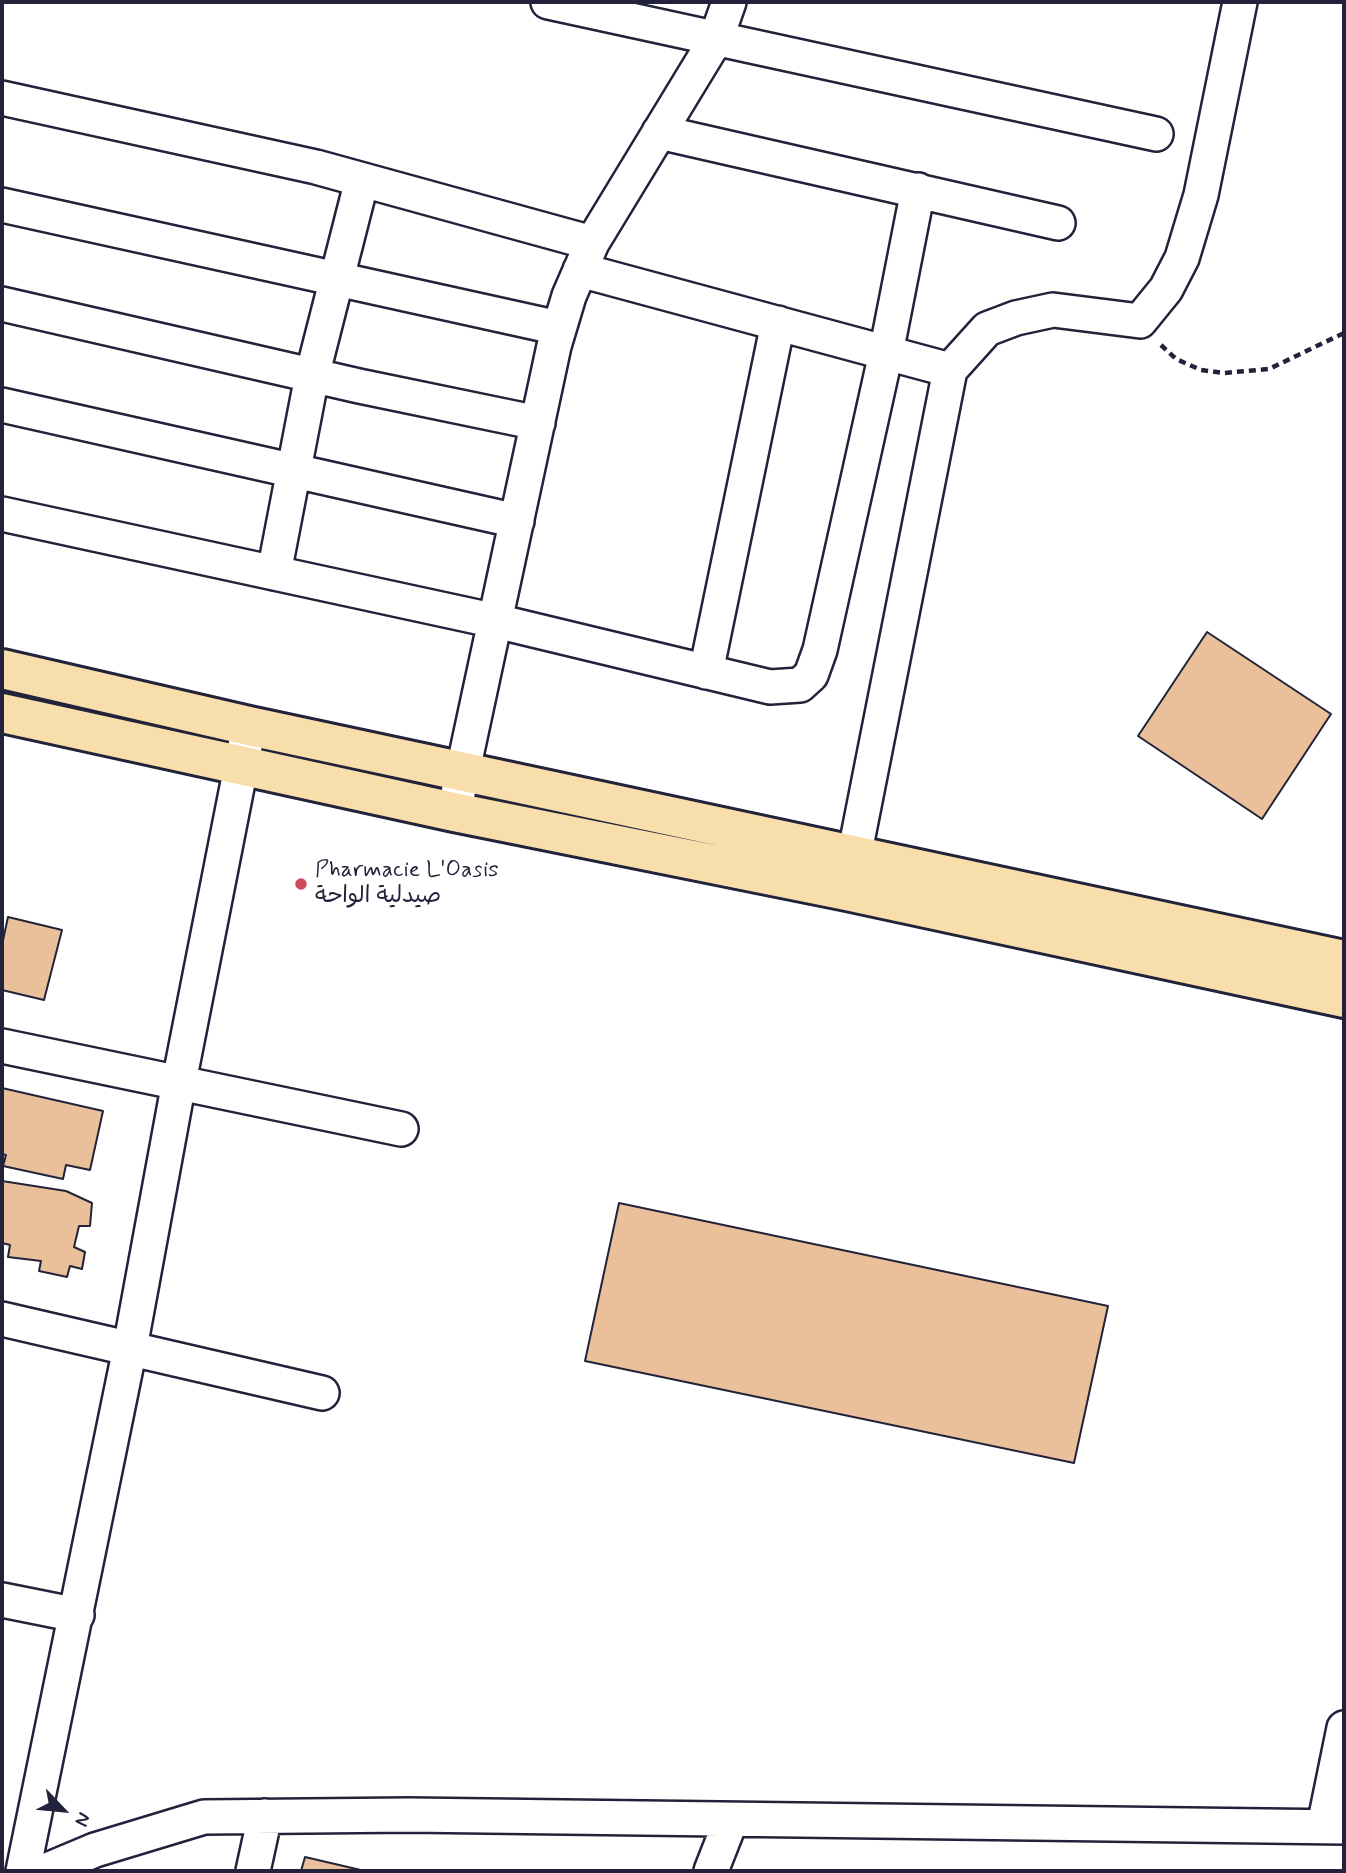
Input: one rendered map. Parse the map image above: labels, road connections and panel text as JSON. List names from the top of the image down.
{
  "places": ["Pharmacie L'Oasis صيدلية الواحة"],
  "north": "bottom right"
}
